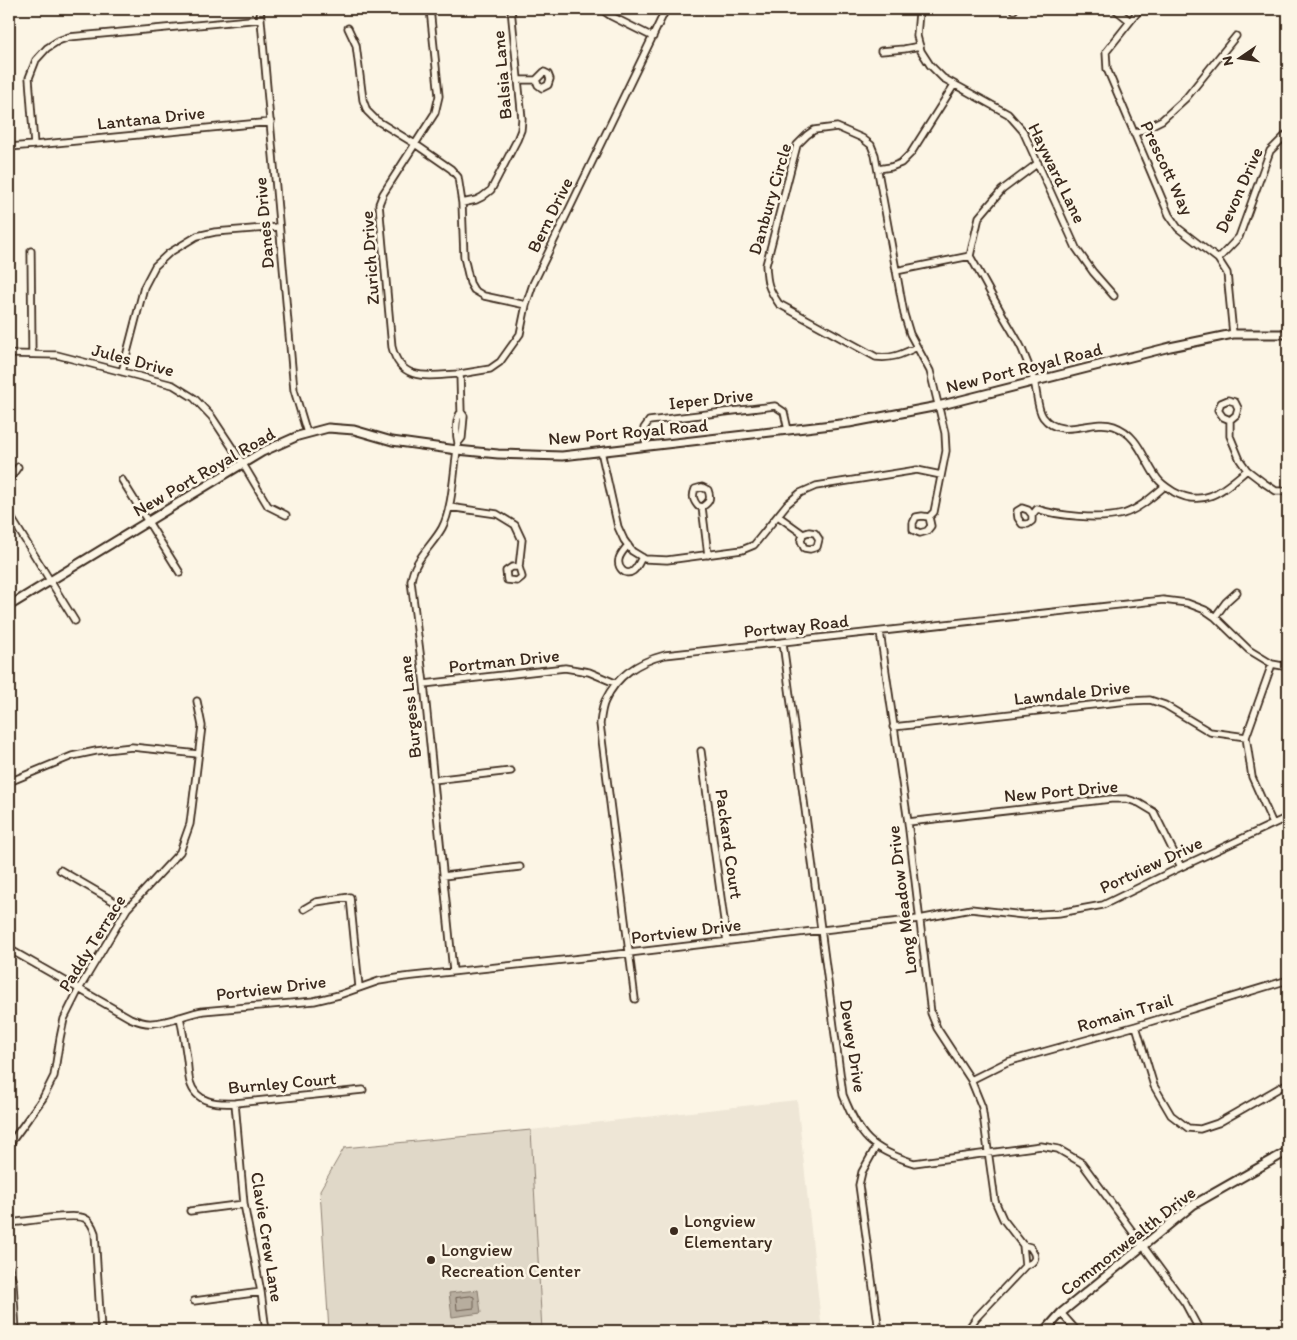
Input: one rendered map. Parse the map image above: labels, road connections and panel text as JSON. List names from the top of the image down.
{
  "streets": {
    "street": [
      "Balsia Lane",
      "Lantana Drive",
      "Prescott Way",
      "Hayward Lane",
      "Devon Drive",
      "Danbury Circle",
      "Bern Drive",
      "Danes Drive",
      "Zurich Drive",
      "Jules Drive",
      "New Port Royal Road",
      "Ieper Drive",
      "Portway Road",
      "Portman Drive",
      "Lawndale Drive",
      "Burgess Lane",
      "New Port Drive",
      "Packard Court",
      "Portview Drive",
      "Long Meadow Drive",
      "Paddy Terrace",
      "Romain Trail",
      "Dewey Drive",
      "Burnley Court",
      "Clavie Crew Lane",
      "Commonwealth Drive"
    ]
  },
  "crossings": [
    ["Lantana Drive", "Danes Drive"],
    ["Prescott Way", "Devon Drive"],
    ["Prescott Way", "New Port Royal Road"],
    ["Danbury Circle", "New Port Royal Road"],
    ["Bern Drive", "Zurich Drive"],
    ["Danes Drive", "New Port Royal Road"],
    ["Jules Drive", "New Port Royal Road"],
    ["New Port Royal Road", "Ieper Drive"],
    ["New Port Royal Road", "Burgess Lane"],
    ["Portway Road", "Portman Drive"],
    ["Portway Road", "Portview Drive"],
    ["Portway Road", "Long Meadow Drive"],
    ["Portway Road", "Dewey Drive"],
    ["Portman Drive", "Burgess Lane"],
    ["Lawndale Drive", "Long Meadow Drive"],
    ["Burgess Lane", "Portview Drive"],
    ["New Port Drive", "Portview Drive"],
    ["New Port Drive", "Long Meadow Drive"],
    ["Packard Court", "Portview Drive"],
    ["Portview Drive", "Long Meadow Drive"],
    ["Portview Drive", "Paddy Terrace"],
    ["Portview Drive", "Dewey Drive"],
    ["Portview Drive", "Burnley Court"],
    ["Long Meadow Drive", "Romain Trail"],
    ["Long Meadow Drive", "Dewey Drive"],
    ["Dewey Drive", "Commonwealth Drive"],
    ["Burnley Court", "Clavie Crew Lane"]
  ],
  "places": ["Longview Elementary", "Longview Recreation Center"],
  "north": "left"
}
